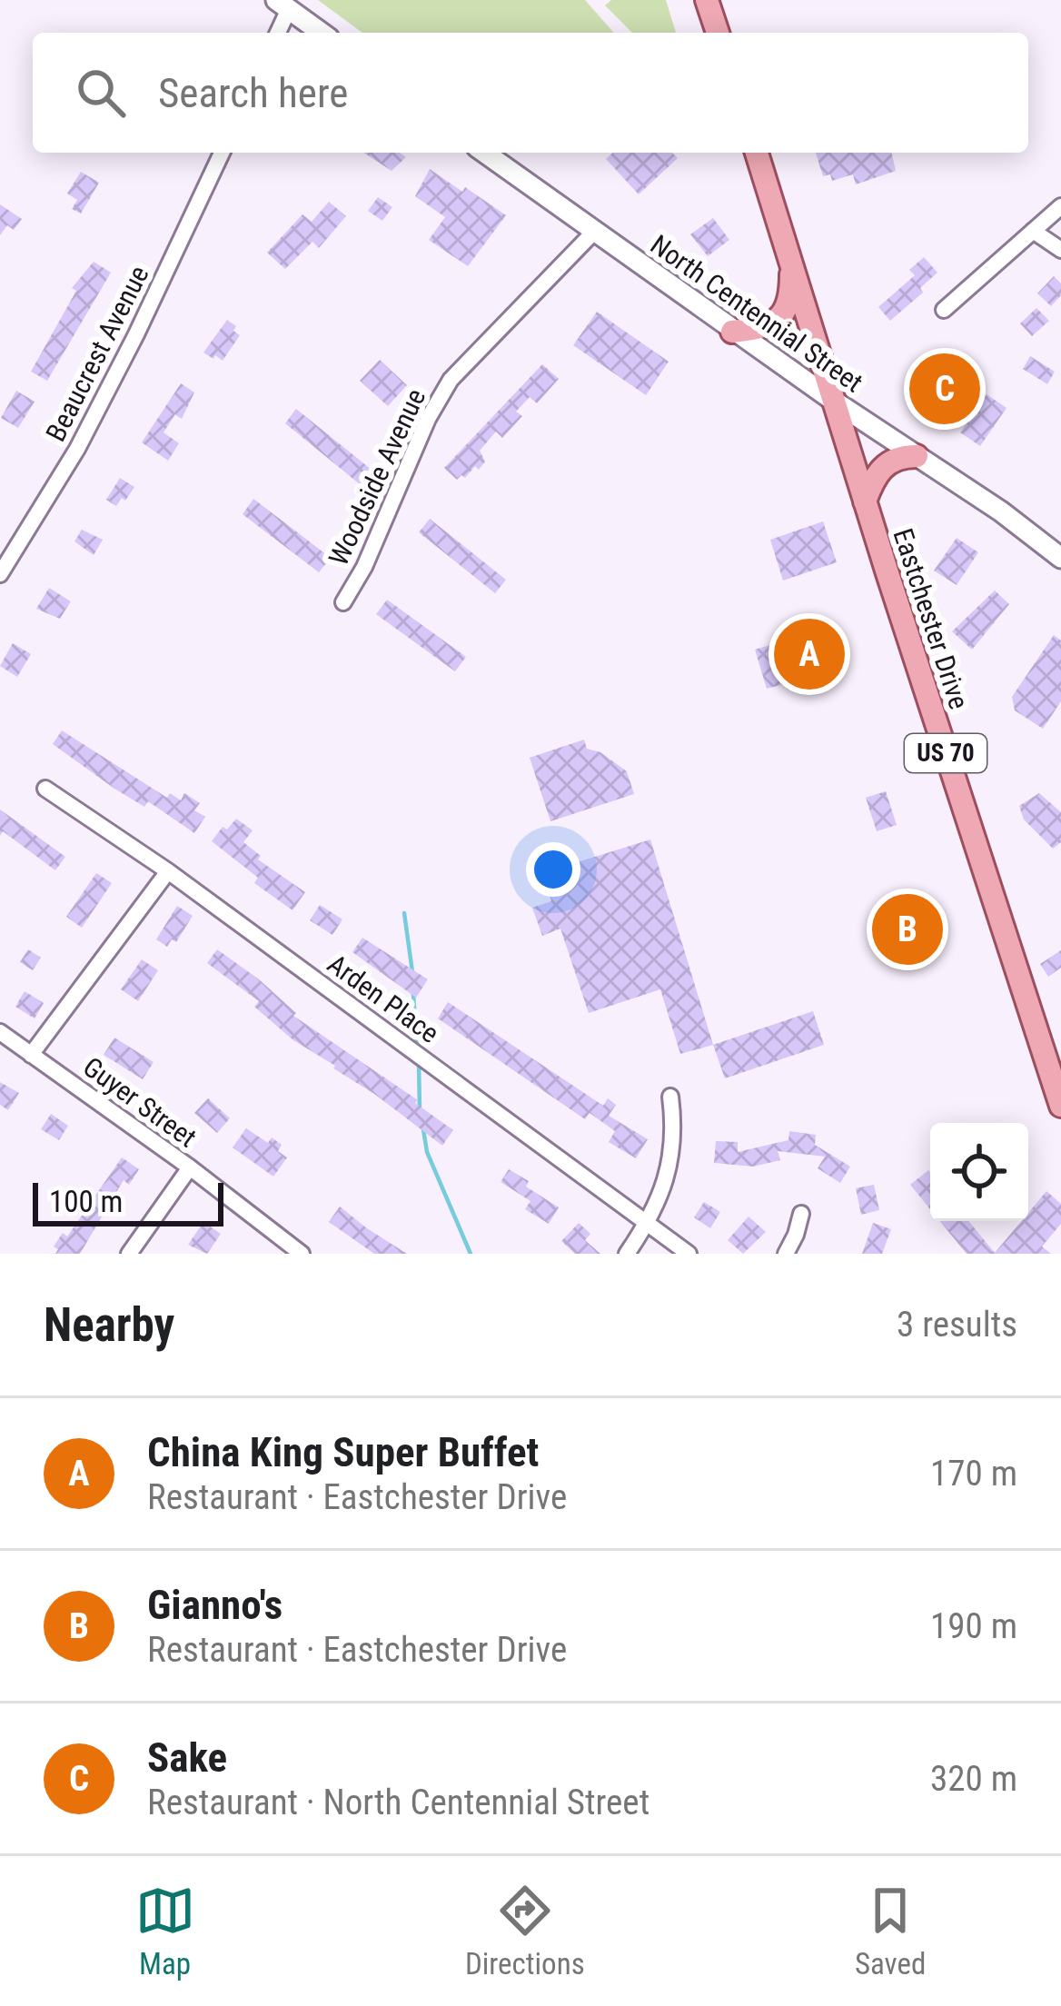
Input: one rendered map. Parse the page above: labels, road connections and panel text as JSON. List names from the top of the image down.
{
  "streets": {
    "main road": ["North Centennial Street", "Eastchester Drive", "US 70"],
    "street": [
      "Beaucrest Avenue",
      "Woodside Avenue",
      "Arden Place",
      "Guyer Street"
    ]
  },
  "crossings": [
    ["North Centennial Street", "Woodside Avenue"],
    ["North Centennial Street", "Eastchester Drive"]
  ],
  "scale_bar": "100 m",
  "page": {
    "search": "Search here",
    "pins": ["C", "A", "B"],
    "scale": "100 m",
    "heading": ["Nearby", "3 results"],
    "list": [
      {
        "mark": "A",
        "name": "China King Super Buffet",
        "note": "Restaurant · Eastchester Drive",
        "value": "170 m"
      },
      {
        "mark": "B",
        "name": "Gianno's",
        "note": "Restaurant · Eastchester Drive",
        "value": "190 m"
      },
      {
        "mark": "C",
        "name": "Sake",
        "note": "Restaurant · North Centennial Street",
        "value": "320 m"
      }
    ],
    "nav": ["Map", "Directions", "Saved"]
  }
}
